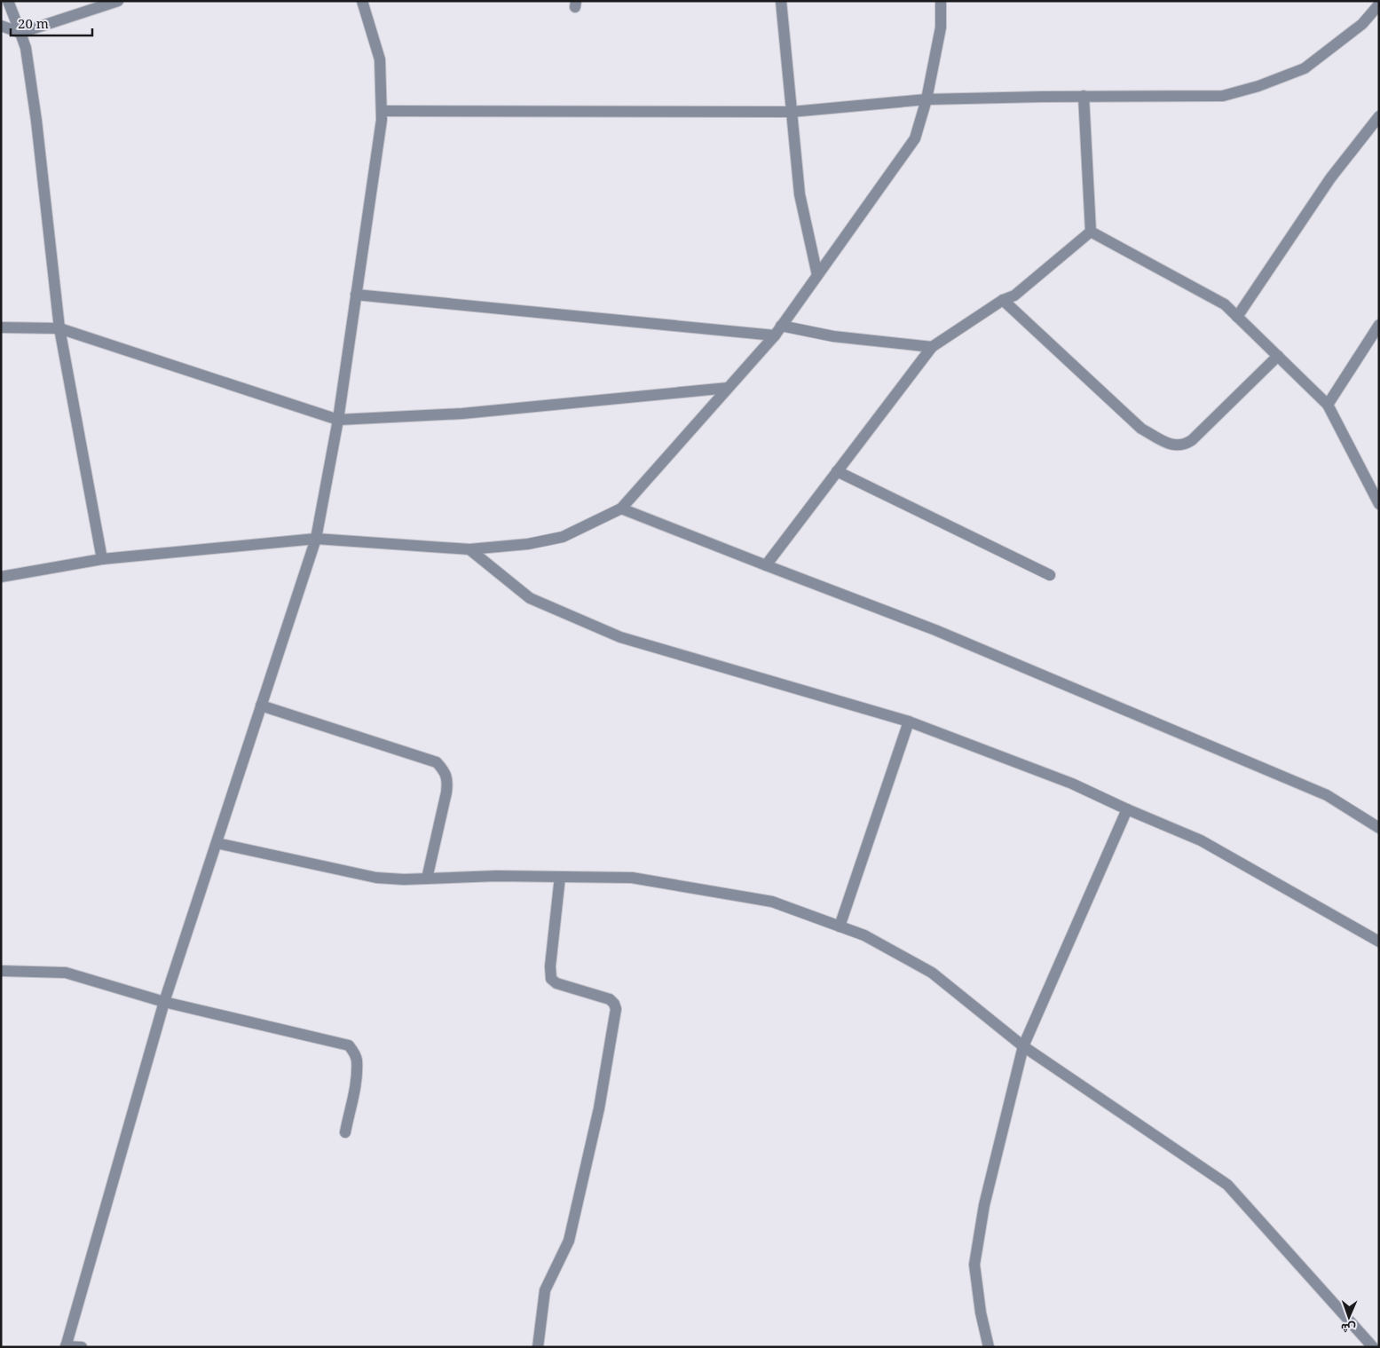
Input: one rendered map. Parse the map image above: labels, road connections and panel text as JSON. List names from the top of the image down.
{
  "scale_bar": "20 m",
  "north": "bottom"
}
